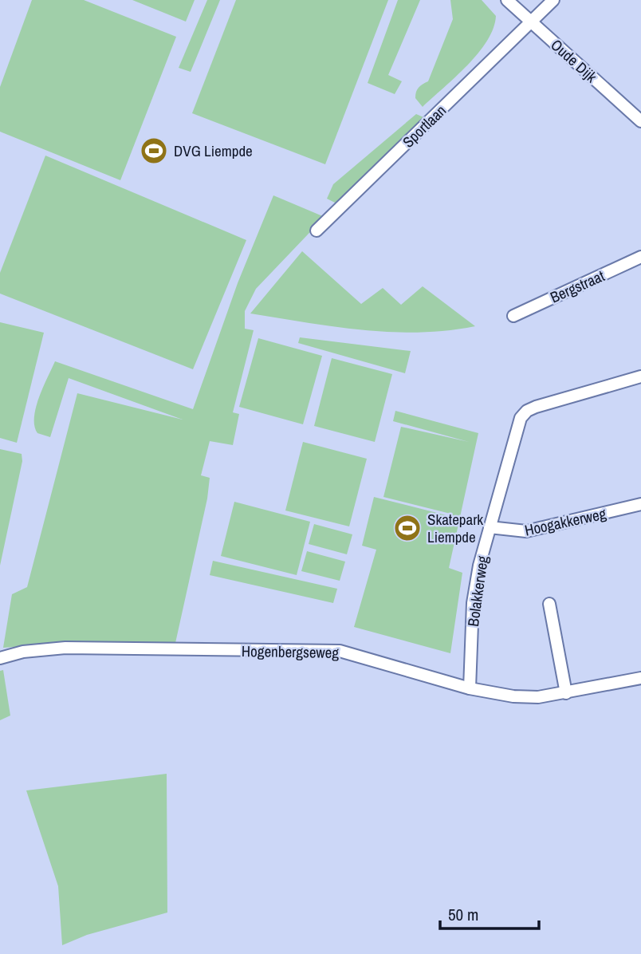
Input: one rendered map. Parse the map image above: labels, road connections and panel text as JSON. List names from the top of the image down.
{
  "streets": {
    "street": [
      "Oude Dijk",
      "Sportlaan",
      "Bergstraat",
      "Hoogakkerweg",
      "Bolakkerweg",
      "Hogenbergseweg"
    ]
  },
  "crossings": [
    ["Oude Dijk", "Sportlaan"],
    ["Hoogakkerweg", "Bolakkerweg"],
    ["Bolakkerweg", "Hogenbergseweg"]
  ],
  "places": {
    "sports": ["DVG Liempde", "Skatepark Liempde"]
  },
  "scale_bar": "50 m"
}
